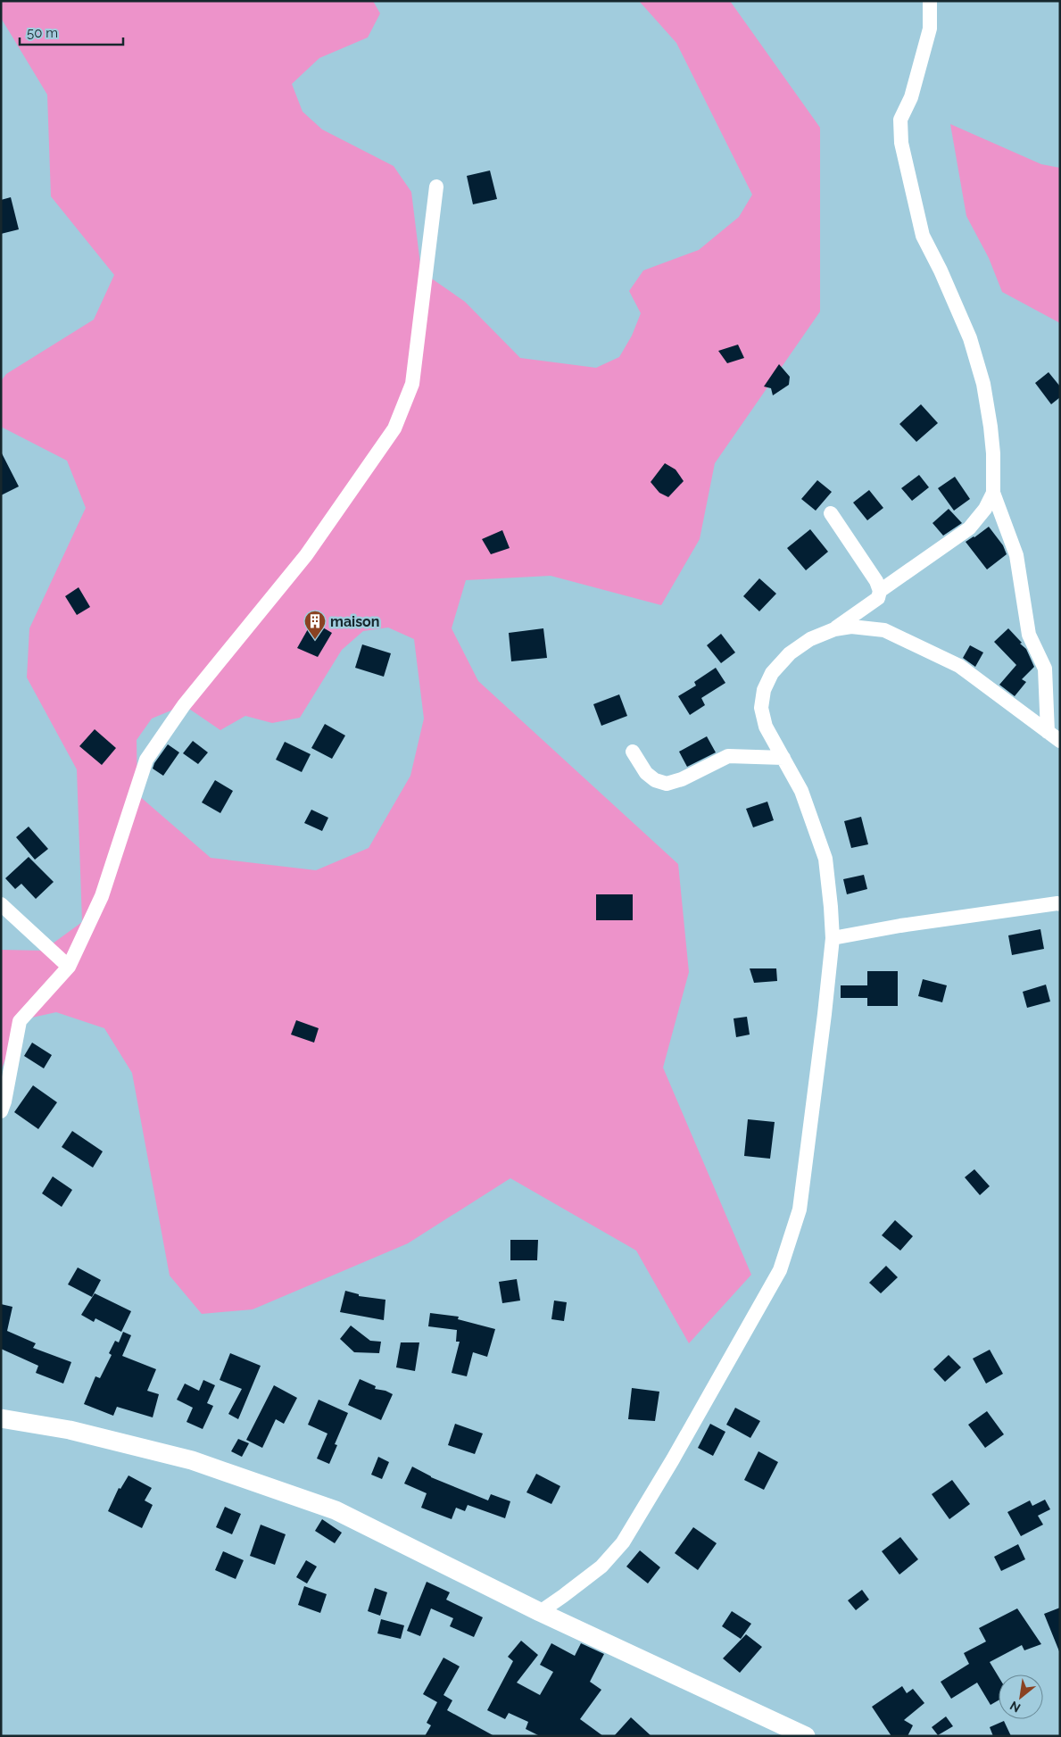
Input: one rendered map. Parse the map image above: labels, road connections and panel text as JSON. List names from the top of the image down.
{
  "places": {
    "building": ["maison"]
  },
  "scale_bar": "50 m",
  "north": "bottom left"
}
